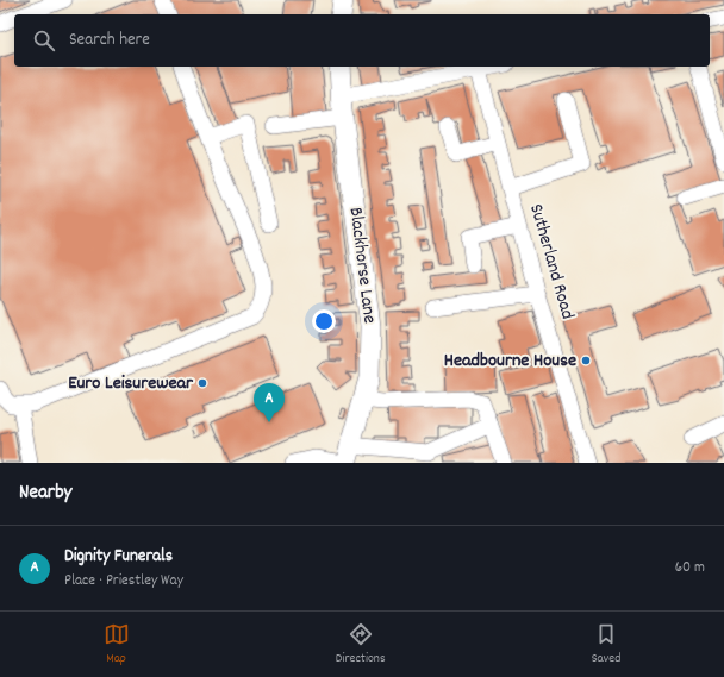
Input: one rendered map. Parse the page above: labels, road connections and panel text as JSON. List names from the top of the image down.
{
  "streets": {
    "main road": ["Blackhorse Lane"],
    "street": ["Sutherland Road"]
  },
  "places": ["Headbourne House", "Euro Leisurewear"],
  "page": {
    "search": "Search here",
    "pins": "A",
    "heading": "Nearby",
    "list": [
      {
        "mark": "A",
        "name": "Dignity Funerals",
        "note": "Place · Priestley Way",
        "value": "60 m"
      }
    ],
    "nav": ["Map", "Directions", "Saved"]
  }
}
